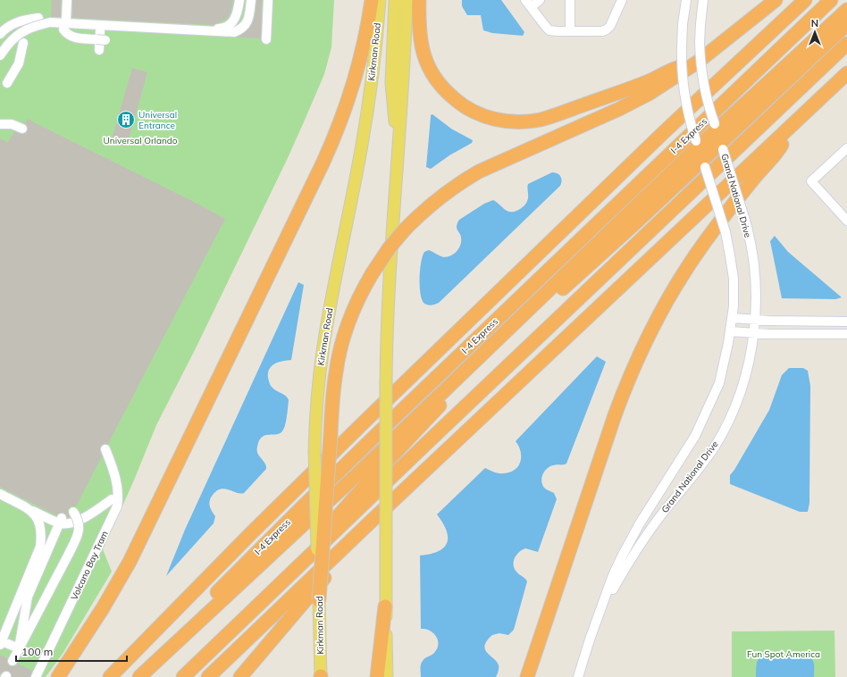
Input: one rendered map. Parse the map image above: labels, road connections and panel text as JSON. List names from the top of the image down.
{
  "streets": {
    "highway": ["I-4 Express"],
    "main road": ["Kirkman Road"],
    "street": ["Grand National Drive", "Volcano Bay Tram"]
  },
  "parks": ["Universal Orlando", "Fun Spot America"],
  "places": {
    "building": ["Universal Entrance"]
  },
  "scale_bar": "100 m",
  "north": "top"
}
